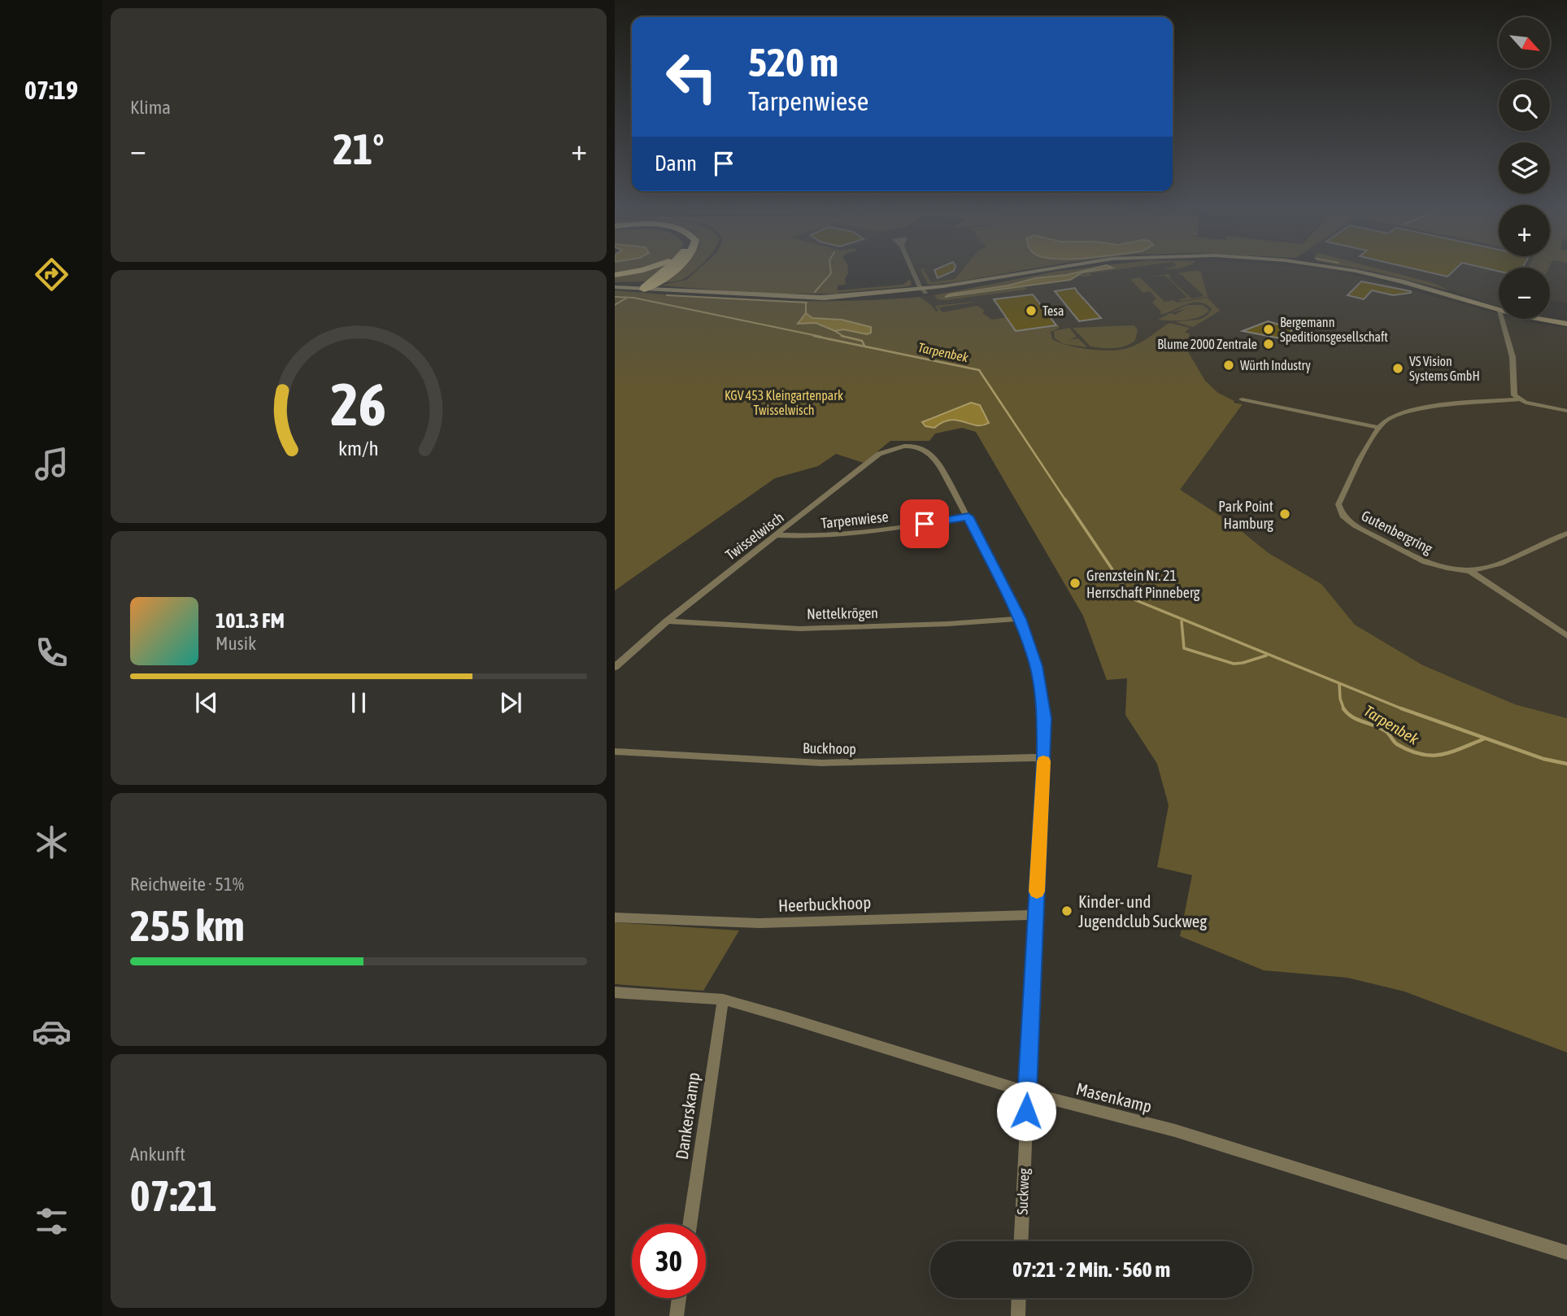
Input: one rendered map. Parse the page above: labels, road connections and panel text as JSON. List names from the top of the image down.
{
  "streets": {
    "street": [
      "Tarpenwiese",
      "Gutenbergring",
      "Twisselwisch",
      "Nettelkrögen",
      "Buckhoop",
      "Heerbuckhoop",
      "Masenkamp",
      "Dankerskamp",
      "Suckweg"
    ]
  },
  "crossings": [
    ["Tarpenwiese", "Twisselwisch"],
    ["Tarpenwiese", "Suckweg"],
    ["Twisselwisch", "Nettelkrögen"],
    ["Twisselwisch", "Suckweg"],
    ["Nettelkrögen", "Suckweg"],
    ["Buckhoop", "Suckweg"],
    ["Heerbuckhoop", "Suckweg"],
    ["Masenkamp", "Dankerskamp"],
    ["Masenkamp", "Suckweg"]
  ],
  "water": ["Tarpenbek"],
  "parks": ["KGV 453 Kleingartenpark Twisselwisch"],
  "places": [
    "Tesa",
    "Bergemann Speditionsgesellschaft",
    "Blume 2000 Zentrale",
    "Würth Industry",
    "VS Vision Systems GmbH",
    "Park Point Hamburg",
    "Grenzstein Nr. 21 Herrschaft Pinneberg",
    "Kinder- und Jugendclub Suckweg"
  ],
  "north": "bottom right",
  "page": {
    "tabs": "07:19",
    "tile": [
      "Klima",
      ["Reichweite · 51%", "255 km"],
      ["Ankunft", "07:21"]
    ],
    "map_buttons": ["+", "−"],
    "turn": ["520 m", "Tarpenwiese"],
    "heat": ["−", "21°", "+"],
    "then": "Dann",
    "song": ["101.3 FM", "Musik"],
    "limit": "30",
    "trip": "07:21 · 2 Min. · 560 m",
    "gauge": ["26", "km/h"]
  }
}
